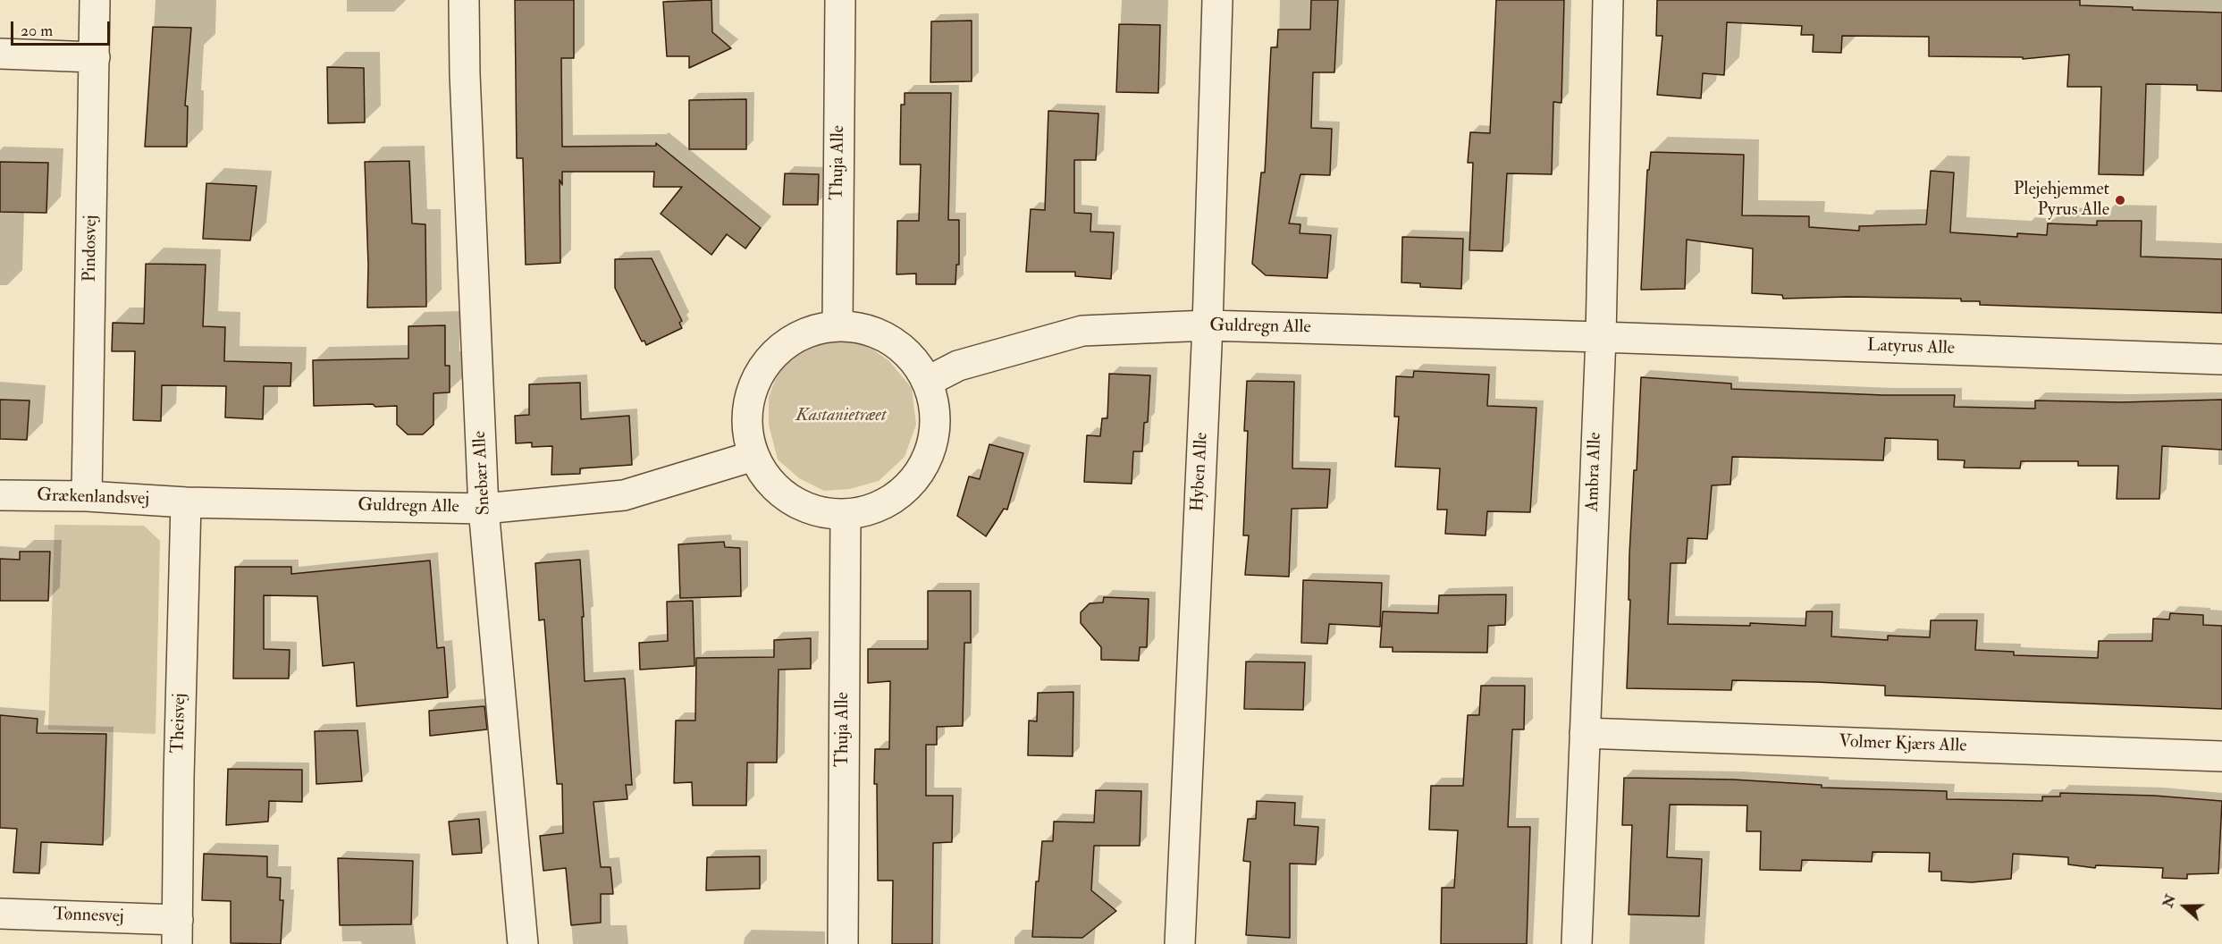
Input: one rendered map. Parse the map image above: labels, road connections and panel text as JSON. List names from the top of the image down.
{
  "streets": {
    "street": [
      "Thuja Alle",
      "Pindosvej",
      "Guldregn Alle",
      "Latyrus Alle",
      "Hyben Alle",
      "Ambra Alle",
      "Snebær Alle",
      "Grækenlandsvej",
      "Theisvej",
      "Volmer Kjærs Alle",
      "Tønnesvej"
    ]
  },
  "crossings": [
    ["Thuja Alle", "Guldregn Alle"],
    ["Pindosvej", "Grækenlandsvej"],
    ["Guldregn Alle", "Latyrus Alle"],
    ["Guldregn Alle", "Hyben Alle"],
    ["Guldregn Alle", "Ambra Alle"],
    ["Guldregn Alle", "Snebær Alle"],
    ["Guldregn Alle", "Grækenlandsvej"],
    ["Guldregn Alle", "Theisvej"],
    ["Latyrus Alle", "Ambra Alle"],
    ["Ambra Alle", "Volmer Kjærs Alle"],
    ["Grækenlandsvej", "Theisvej"],
    ["Theisvej", "Tønnesvej"]
  ],
  "parks": ["Kastanietræet"],
  "places": ["Plejehjemmet Pyrus Alle"],
  "scale_bar": "20 m",
  "north": "left"
}
